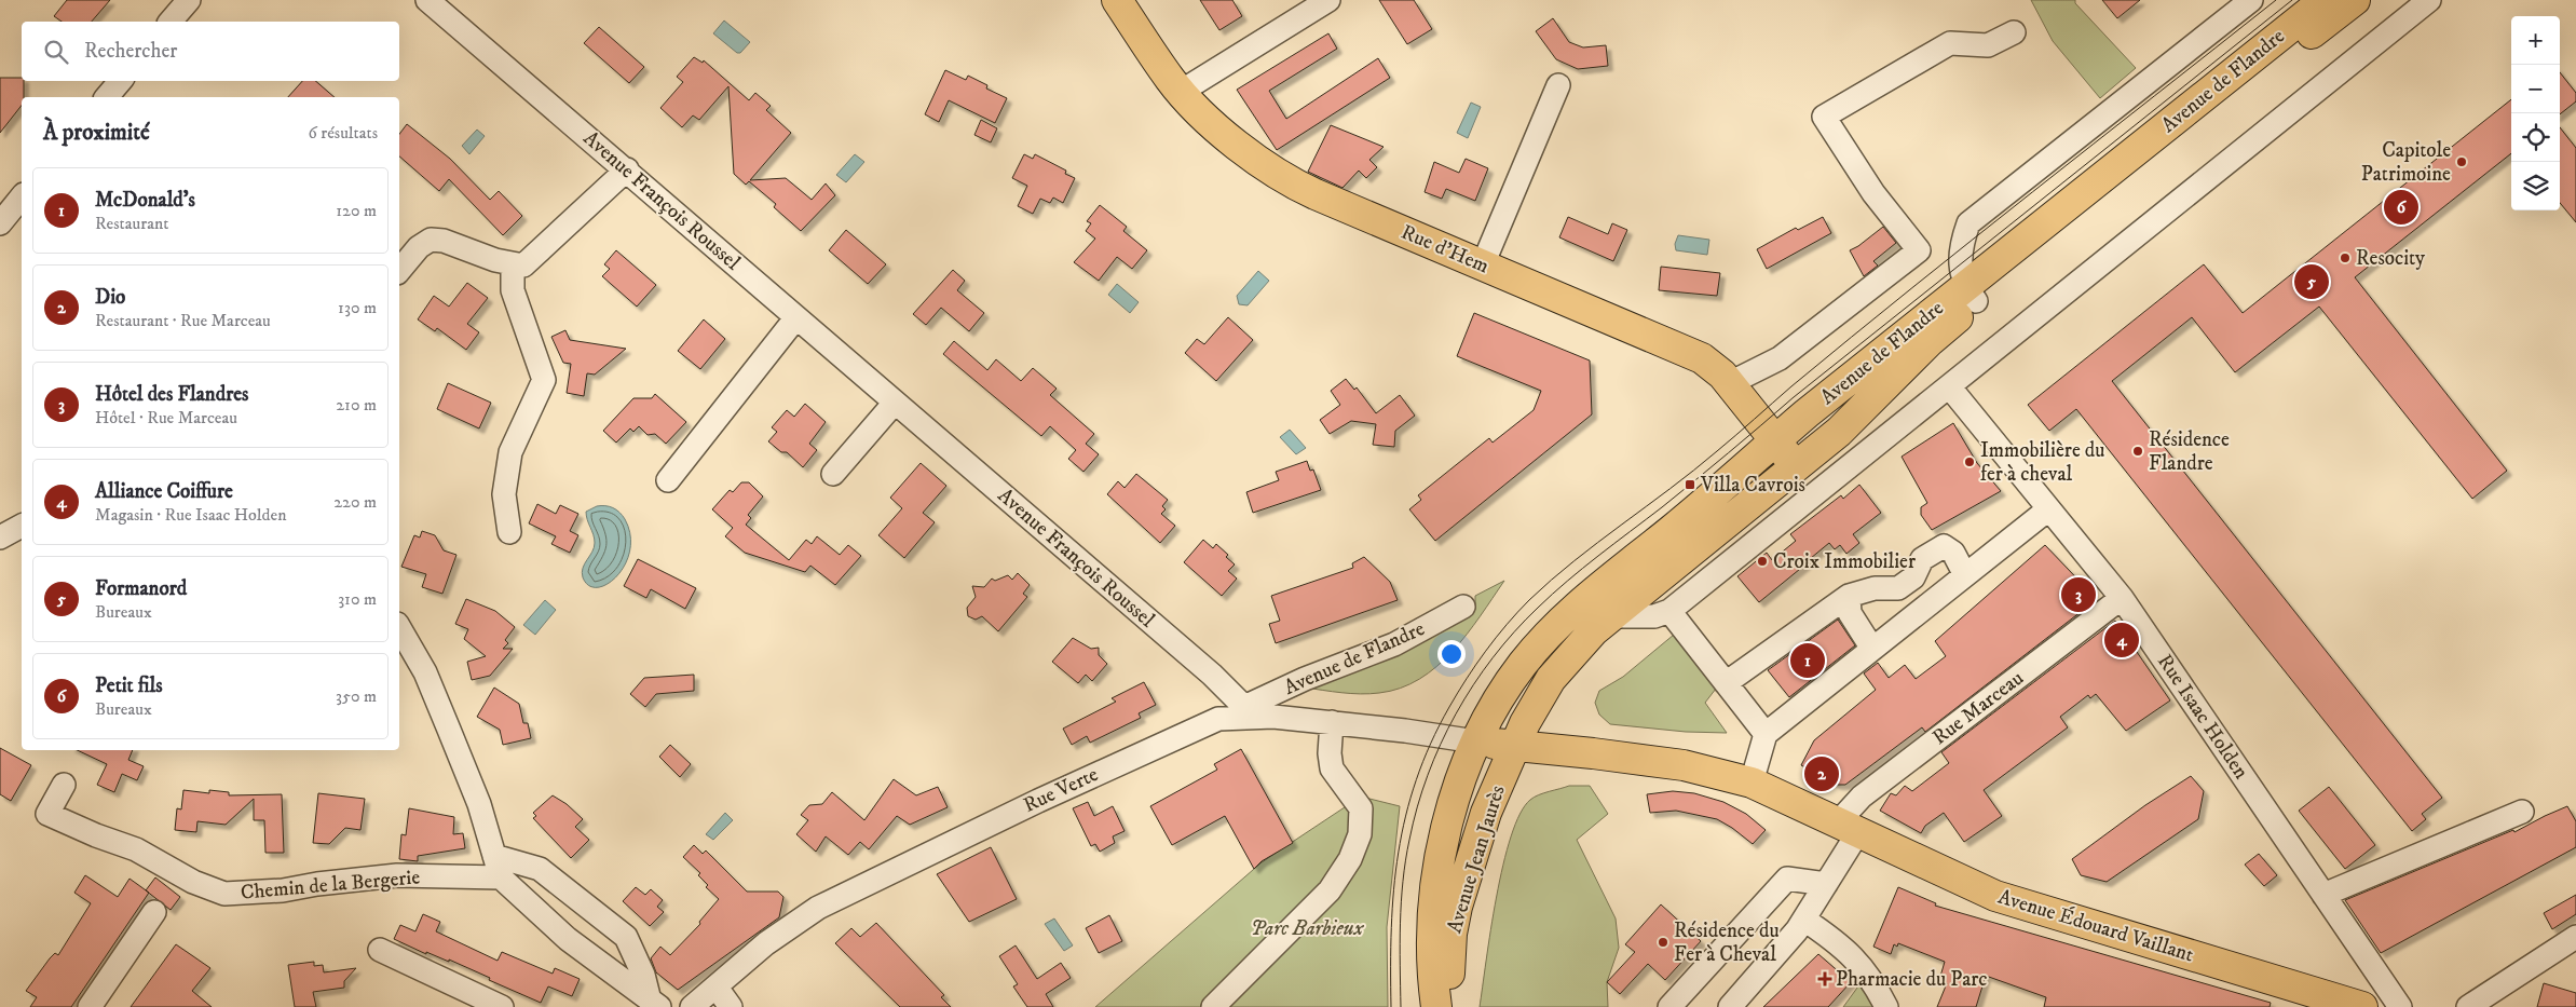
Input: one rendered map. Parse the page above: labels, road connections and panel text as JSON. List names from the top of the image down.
{
  "streets": {
    "main road": [
      "Avenue de Flandre",
      "Rue d'Hem",
      "Avenue Jean Jaurès",
      "Avenue Édouard Vaillant"
    ],
    "street": [
      "Avenue François Roussel",
      "Rue Marceau",
      "Rue Isaac Holden",
      "Rue Verte",
      "Chemin de la Bergerie"
    ]
  },
  "crossings": [
    ["Avenue de Flandre", "Avenue François Roussel"],
    ["Avenue de Flandre", "Rue d'Hem"],
    ["Avenue de Flandre", "Rue Verte"],
    ["Avenue de Flandre", "Avenue Jean Jaurès"],
    ["Avenue de Flandre", "Avenue Édouard Vaillant"],
    ["Avenue François Roussel", "Rue Verte"],
    ["Rue Marceau", "Rue Isaac Holden"],
    ["Rue Marceau", "Avenue Édouard Vaillant"],
    ["Rue Verte", "Avenue Jean Jaurès"],
    ["Rue Verte", "Avenue Édouard Vaillant"],
    ["Avenue Jean Jaurès", "Avenue Édouard Vaillant"]
  ],
  "parks": ["Parc Barbieux"],
  "places": {
    "other": [
      "Capitole Patrimoine",
      "Resocity",
      "Résidence Flandre",
      "Immobilière du fer à cheval",
      "Croix Immobilier",
      "Résidence du Fer à Cheval"
    ],
    "transit": ["Villa Cavrois"],
    "health": ["Pharmacie du Parc"]
  },
  "page": {
    "map_buttons": ["+", "−"],
    "search": "Rechercher",
    "heading": ["À proximité", "6 résultats"],
    "list": [
      {
        "mark": "1",
        "name": "McDonald's",
        "note": "Restaurant",
        "value": "120 m"
      },
      {
        "mark": "2",
        "name": "Dio",
        "note": "Restaurant · Rue Marceau",
        "value": "130 m"
      },
      {
        "mark": "3",
        "name": "Hôtel des Flandres",
        "note": "Hôtel · Rue Marceau",
        "value": "210 m"
      },
      {
        "mark": "4",
        "name": "Alliance Coiffure",
        "note": "Magasin · Rue Isaac Holden",
        "value": "220 m"
      },
      {
        "mark": "5",
        "name": "Formanord",
        "note": "Bureaux",
        "value": "310 m"
      },
      {
        "mark": "6",
        "name": "Petit fils",
        "note": "Bureaux",
        "value": "350 m"
      }
    ],
    "pins": [
      "6",
      "5",
      "3",
      "4",
      "1",
      "2"
    ]
  }
}
